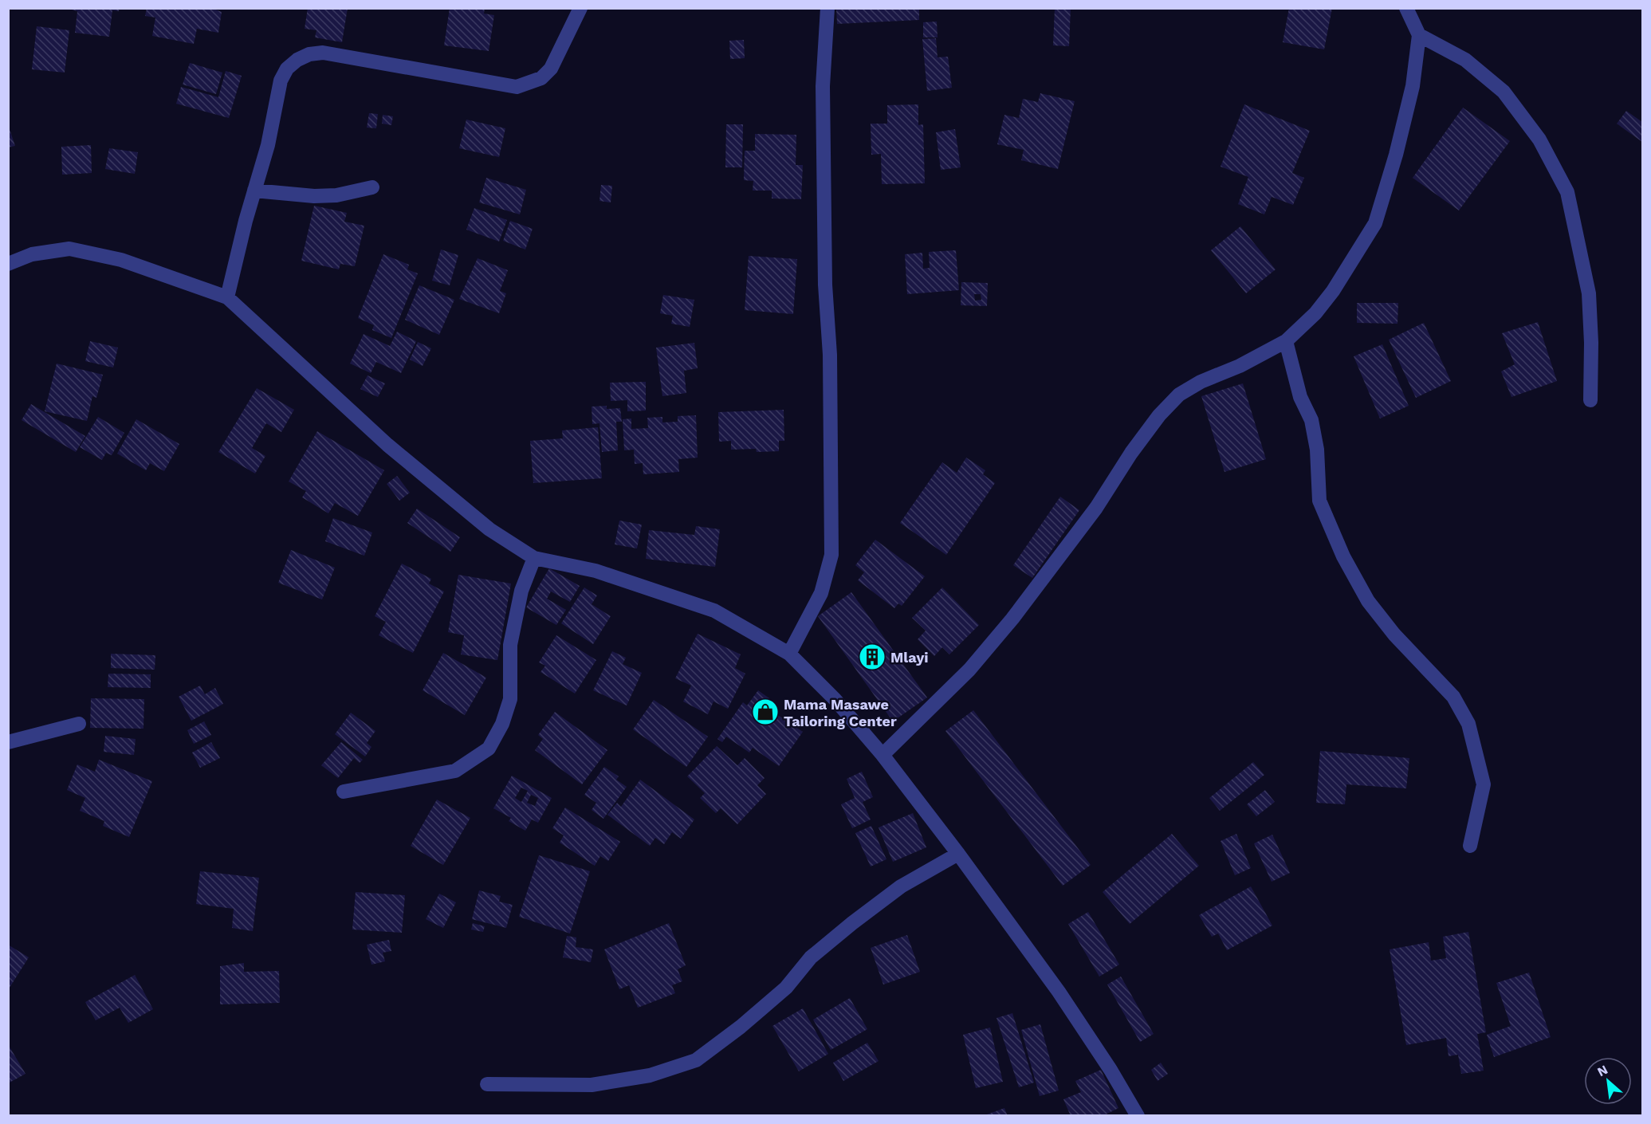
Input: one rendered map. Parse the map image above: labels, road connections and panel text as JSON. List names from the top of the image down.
{
  "places": {
    "building": ["Mlayi"],
    "shop": ["Mama Masawe Tailoring Center"]
  },
  "north": "top left"
}
